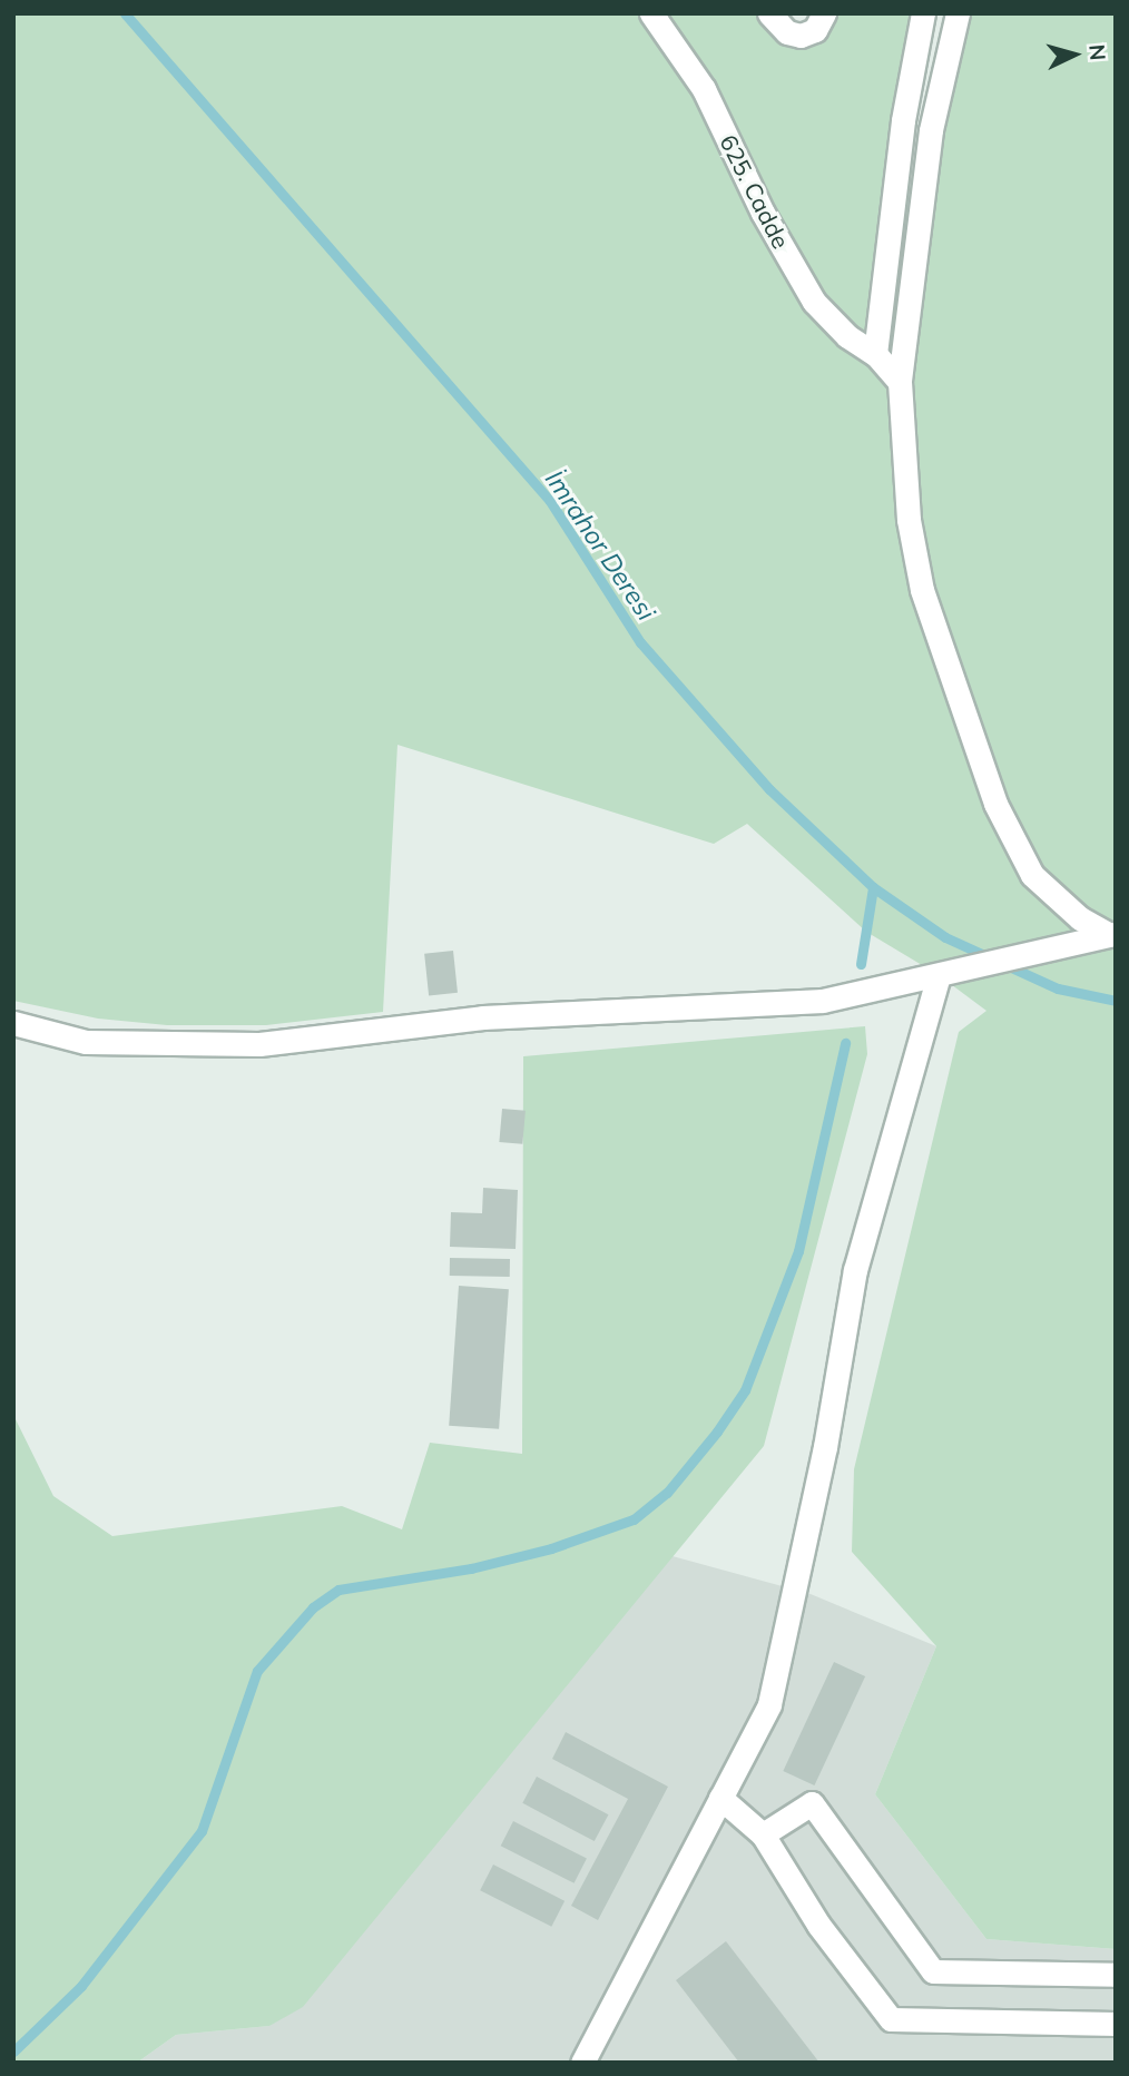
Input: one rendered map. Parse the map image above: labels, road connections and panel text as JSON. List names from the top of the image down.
{
  "streets": {
    "street": ["625. Cadde"]
  },
  "water": ["İmrahor Deresi"],
  "north": "right"
}
